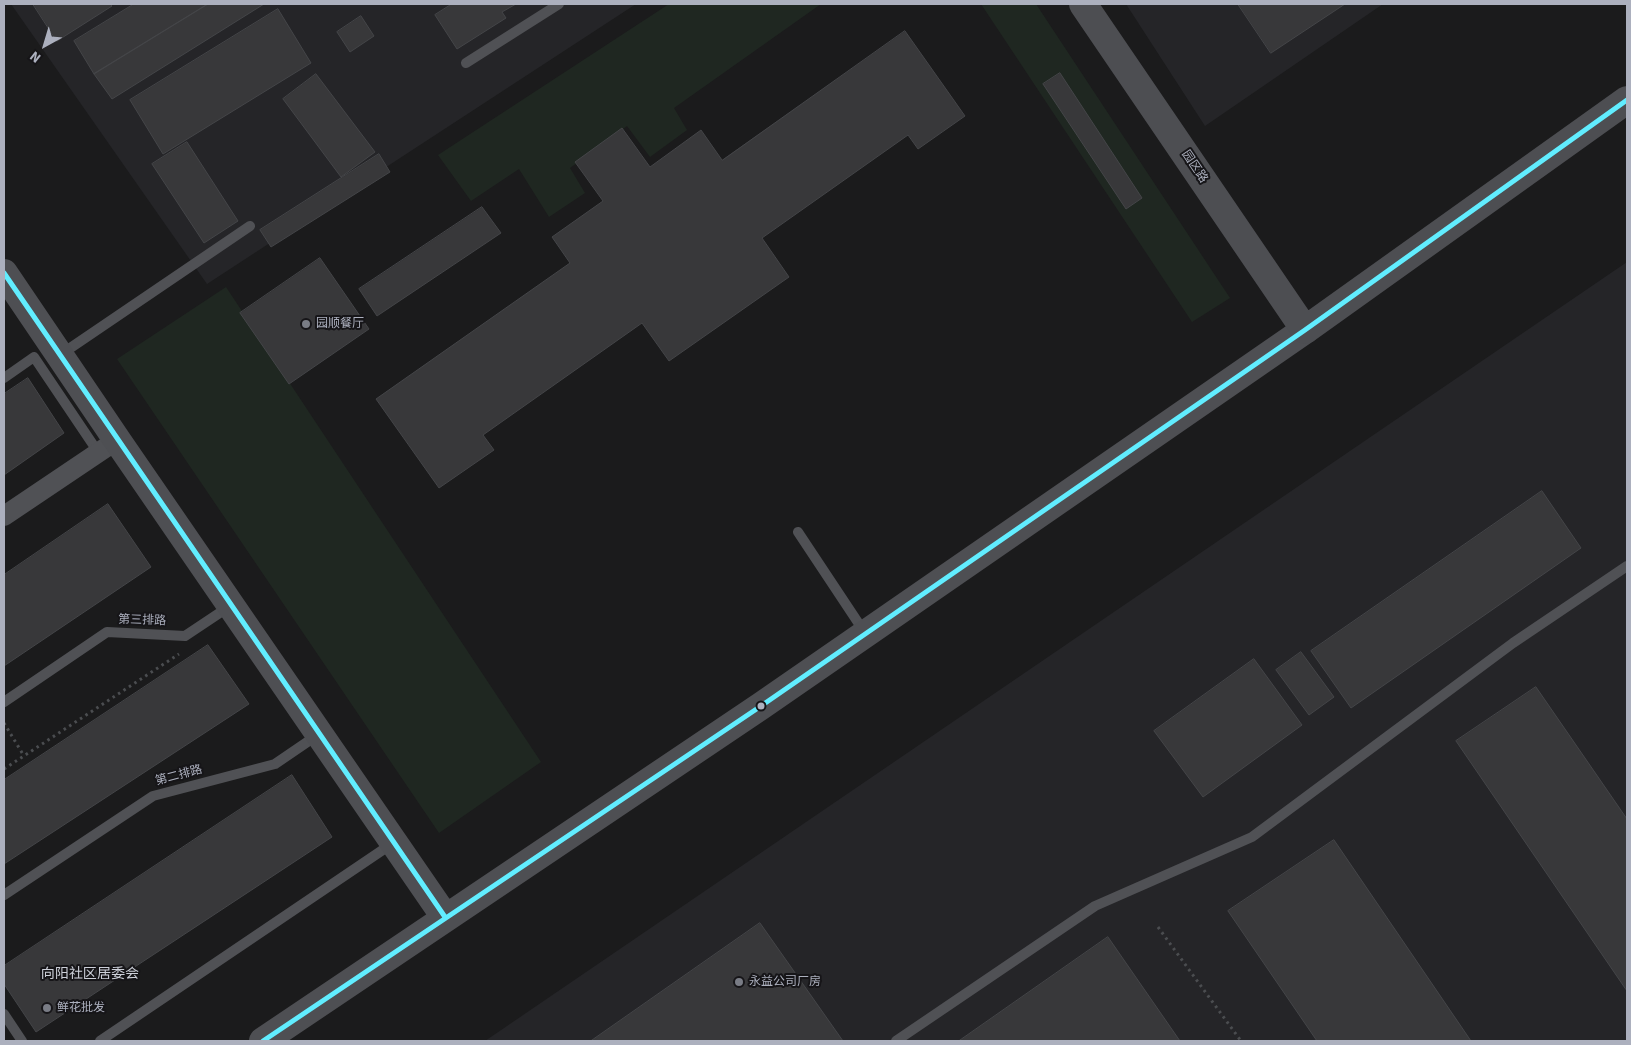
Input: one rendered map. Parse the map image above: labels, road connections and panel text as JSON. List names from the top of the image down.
{
  "streets": {
    "highway": ["园区路"],
    "lane": ["第三排路", "第二排路"]
  },
  "districts": ["向阳社区居委会"],
  "places": ["园顺餐厅", "永益公司厂房", "鲜花批发"],
  "north": "bottom left"
}
